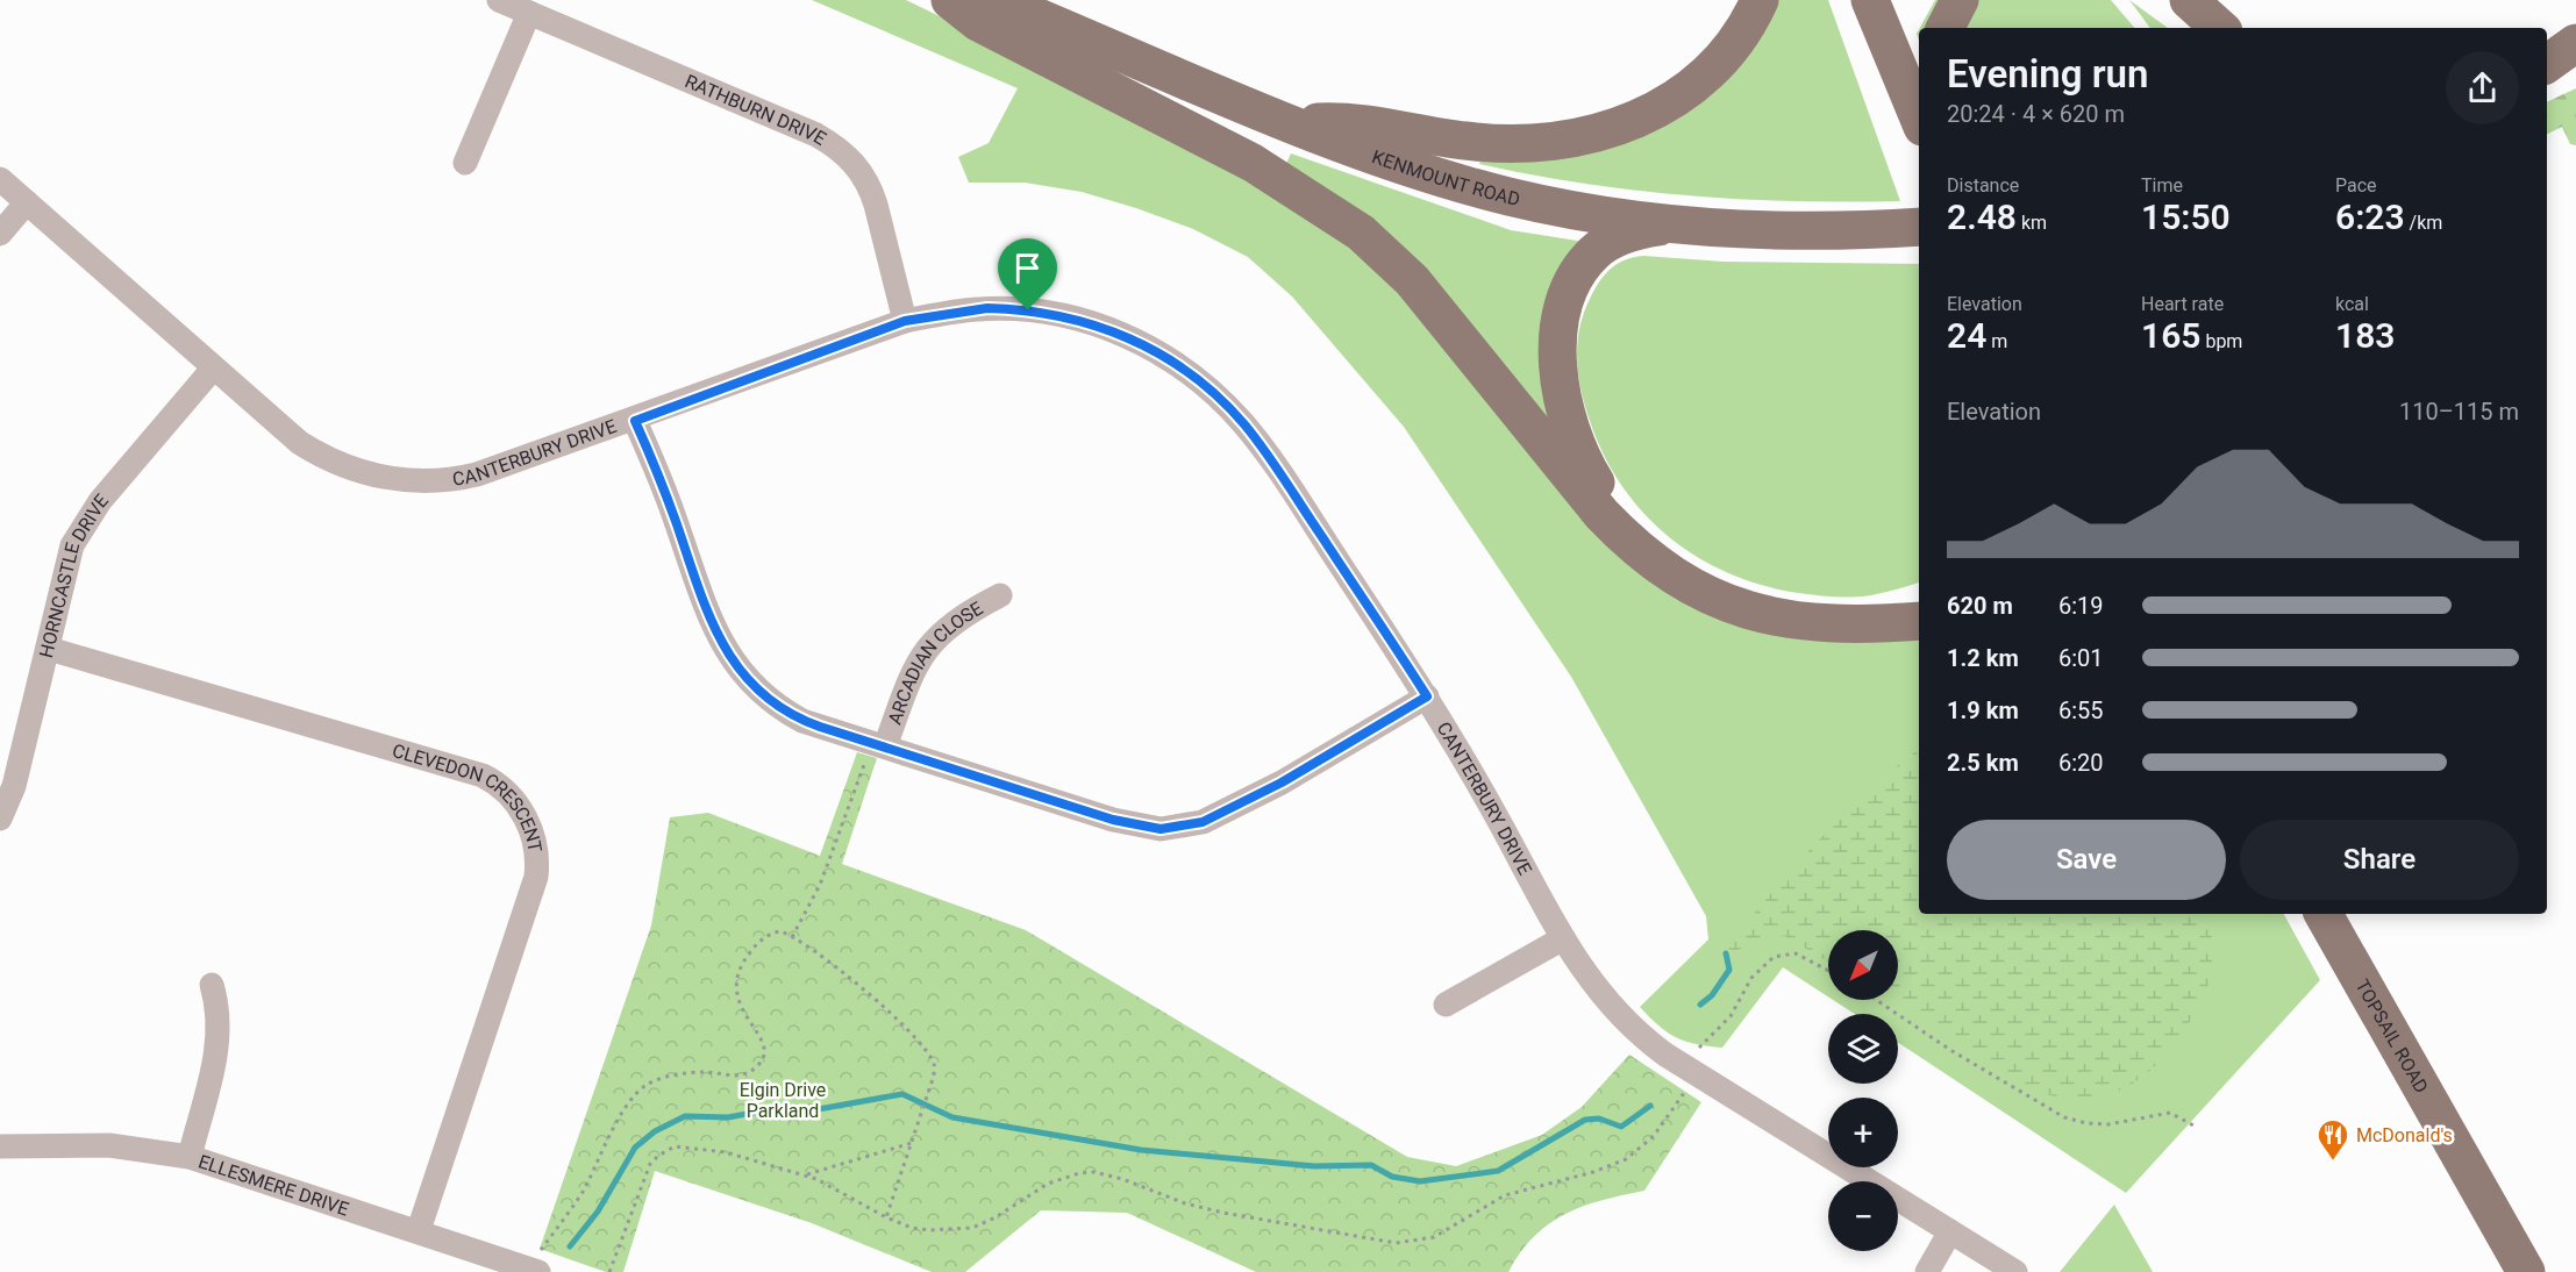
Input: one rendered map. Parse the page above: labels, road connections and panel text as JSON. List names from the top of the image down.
{
  "streets": {
    "main road": ["KENMOUNT ROAD", "TOPSAIL ROAD"],
    "street": [
      "RATHBURN DRIVE",
      "CANTERBURY DRIVE",
      "HORNCASTLE DRIVE",
      "ARCADIAN CLOSE",
      "CLEVEDON CRESCENT",
      "ELLESMERE DRIVE"
    ]
  },
  "crossings": [
    ["RATHBURN DRIVE", "CANTERBURY DRIVE"],
    ["CANTERBURY DRIVE", "HORNCASTLE DRIVE"],
    ["HORNCASTLE DRIVE", "CLEVEDON CRESCENT"],
    ["CLEVEDON CRESCENT", "ELLESMERE DRIVE"]
  ],
  "parks": ["Elgin Drive Parkland"],
  "places": {
    "restaurant": ["McDonald's"]
  },
  "north": "bottom left",
  "page": {
    "heading": ["Evening run", "20:24 · 4 × 620 m"],
    "stats": [
      ["Distance", "2.48 km"],
      ["Time", "15:50"],
      ["Pace", "6:23 /km"],
      ["Elevation", "24 m"],
      ["Heart rate", "165 bpm"],
      ["kcal", "183"]
    ],
    "chart": ["Elevation", "110–115 m"],
    "list": [
      {
        "name": "620 m",
        "note": "6:19"
      },
      {
        "name": "1.2 km",
        "note": "6:01"
      },
      {
        "name": "1.9 km",
        "note": "6:55"
      },
      {
        "name": "2.5 km",
        "note": "6:20"
      }
    ],
    "buttons": ["Save", "Share"],
    "map_buttons": ["+", "−"]
  }
}
